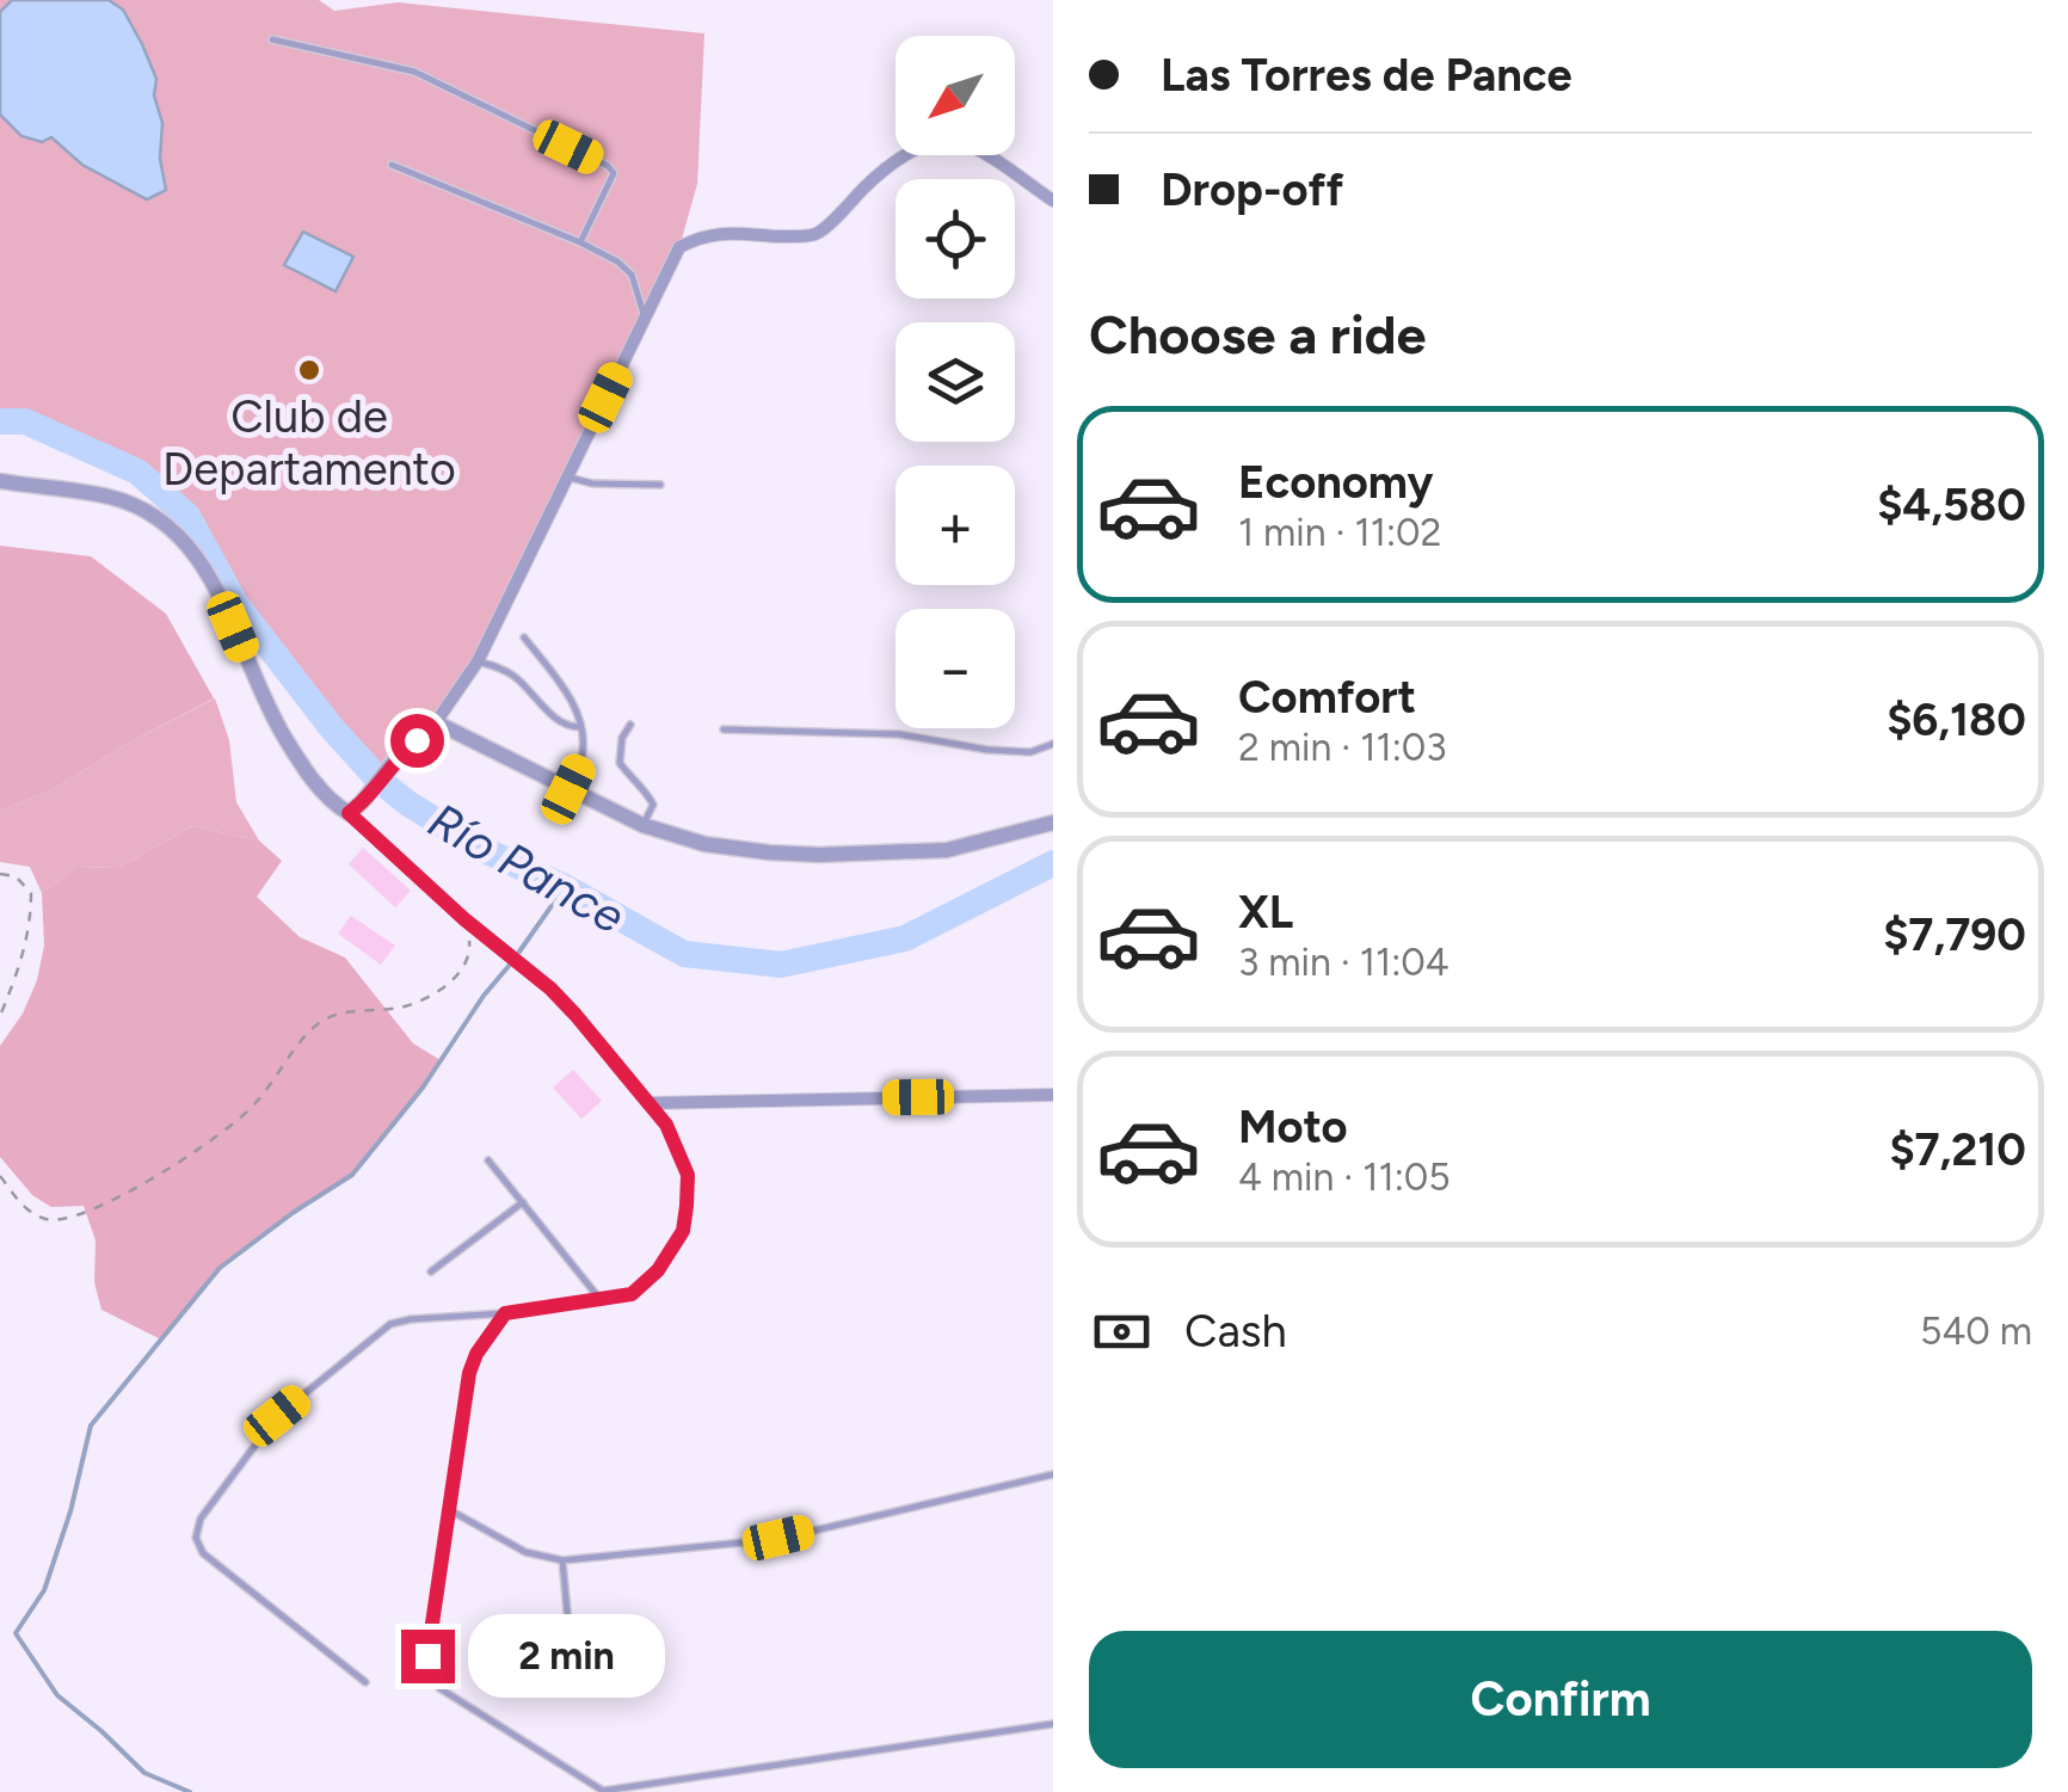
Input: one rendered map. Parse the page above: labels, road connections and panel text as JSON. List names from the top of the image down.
{
  "water": ["Río Pance"],
  "places": ["Club de Departamento"],
  "north": "bottom left",
  "page": {
    "banner": ["Las Torres de Pance", "Drop-off"],
    "map_buttons": ["+", "−"],
    "heading": "Choose a ride",
    "list": [
      {
        "name": "Economy",
        "note": "1 min · 11:02",
        "value": "$4,580"
      },
      {
        "name": "Comfort",
        "note": "2 min · 11:03",
        "value": "$6,180"
      },
      {
        "name": "XL",
        "note": "3 min · 11:04",
        "value": "$7,790"
      },
      {
        "name": "Moto",
        "note": "4 min · 11:05",
        "value": "$7,210"
      }
    ],
    "pay": ["Cash", "540 m"],
    "buttons": "Confirm",
    "bubble": "2 min"
  }
}
